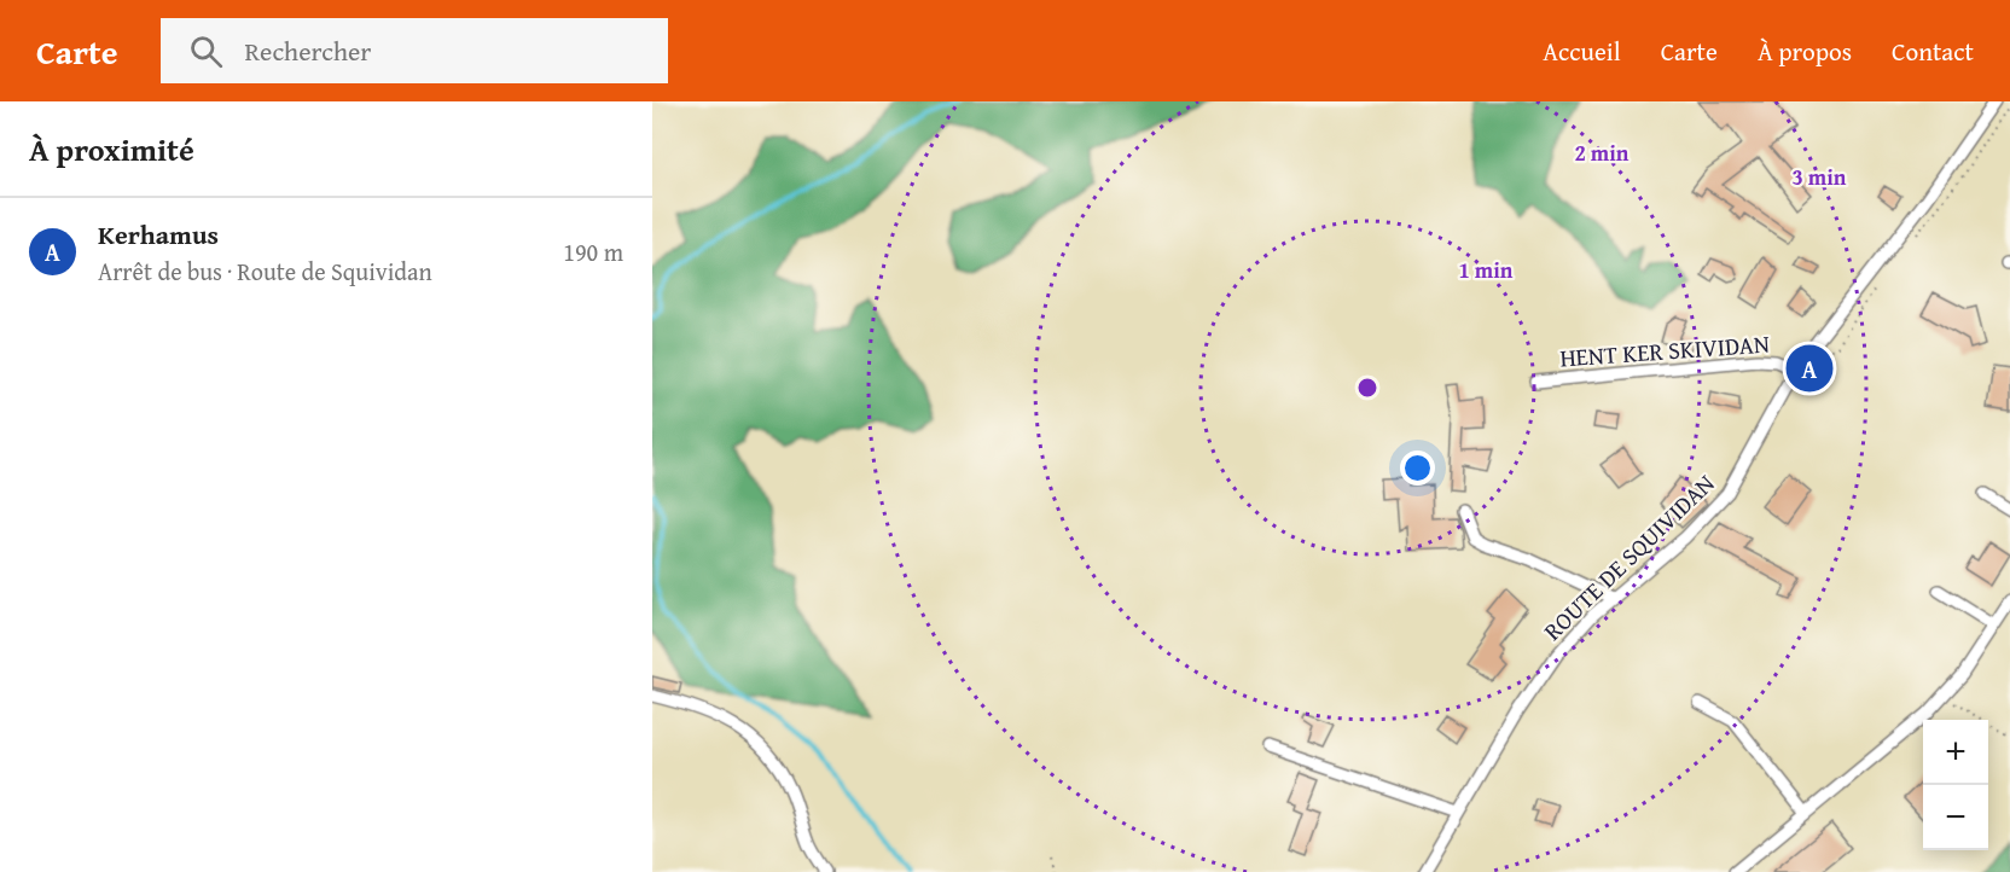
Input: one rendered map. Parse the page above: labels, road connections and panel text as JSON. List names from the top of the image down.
{
  "streets": {
    "street": ["HENT KER SKIVIDAN", "ROUTE DE SQUIVIDAN"]
  },
  "crossings": [
    ["HENT KER SKIVIDAN", "ROUTE DE SQUIVIDAN"]
  ],
  "page": {
    "header": "Carte",
    "search": "Rechercher",
    "nav": [
      "Accueil",
      "Carte",
      "À propos",
      "Contact"
    ],
    "heading": "À proximité",
    "list": [
      {
        "mark": "A",
        "name": "Kerhamus",
        "note": "Arrêt de bus · Route de Squividan",
        "value": "190 m"
      }
    ],
    "pins": "A",
    "map_buttons": ["+", "−"]
  },
  "rings": ["2 min", "3 min", "1 min"]
}
